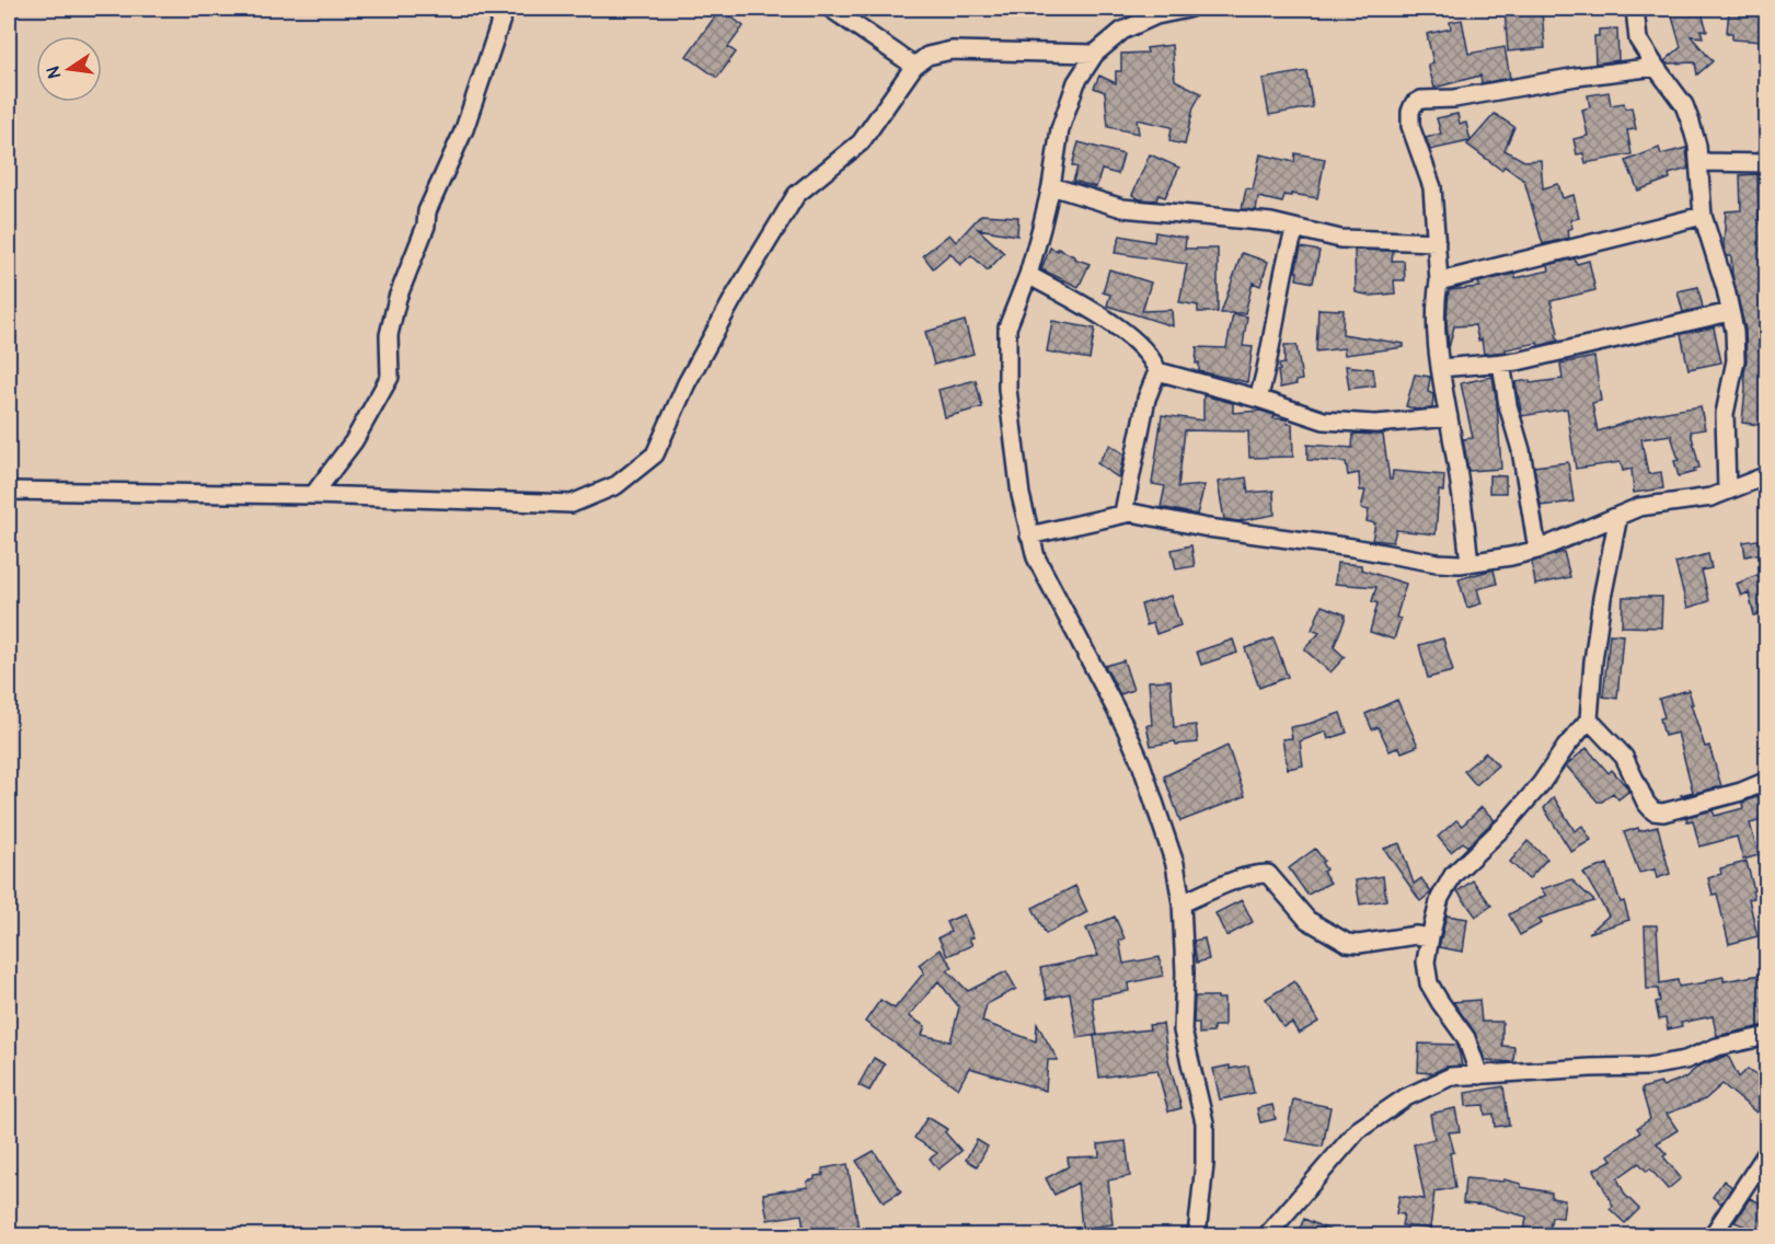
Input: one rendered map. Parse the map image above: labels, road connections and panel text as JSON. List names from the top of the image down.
{
  "north": "left"
}
